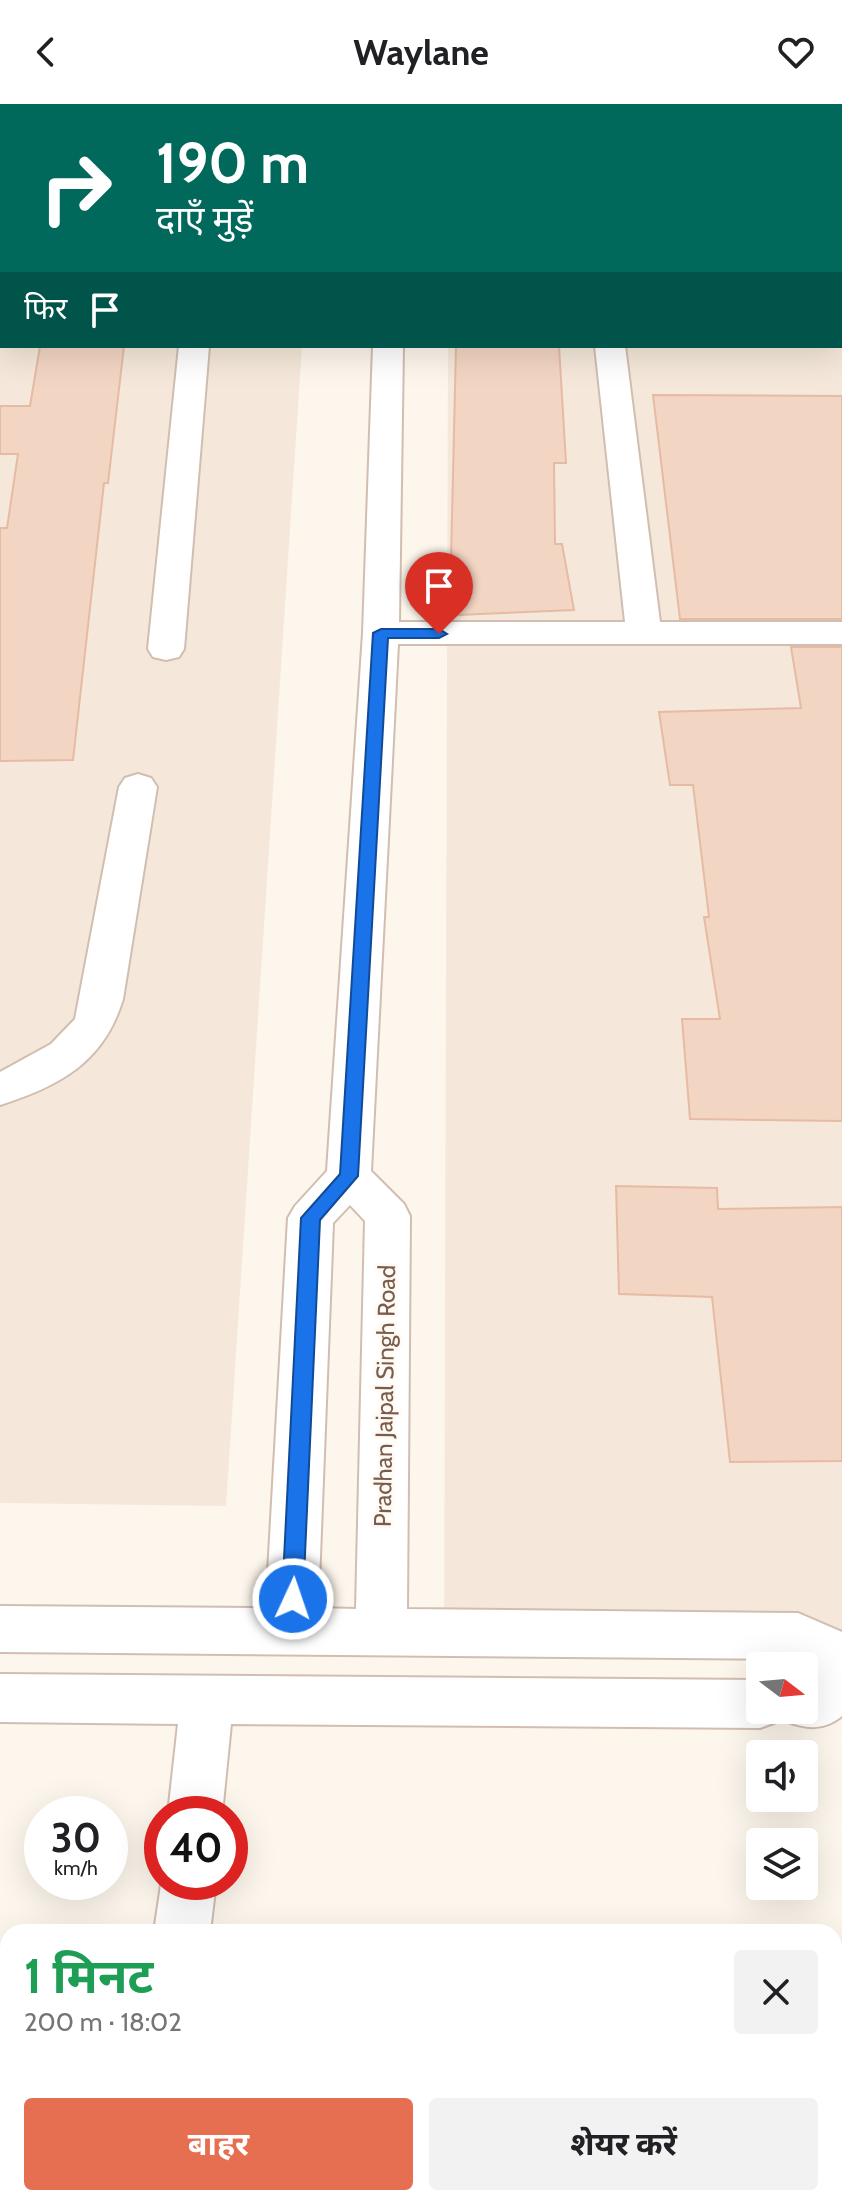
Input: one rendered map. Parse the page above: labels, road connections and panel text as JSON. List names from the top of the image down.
{
  "streets": {
    "street": ["Pradhan Jaipal Singh Road"]
  },
  "north": "right",
  "page": {
    "header": "Waylane",
    "turn": ["190 m", "दाएँ मुड़ें"],
    "then": "फिर",
    "speed": "30 km/h",
    "limit": "40",
    "heading": ["1 मिनट", "200 m · 18:02"],
    "buttons": ["बाहर", "शेयर करें"]
  }
}
